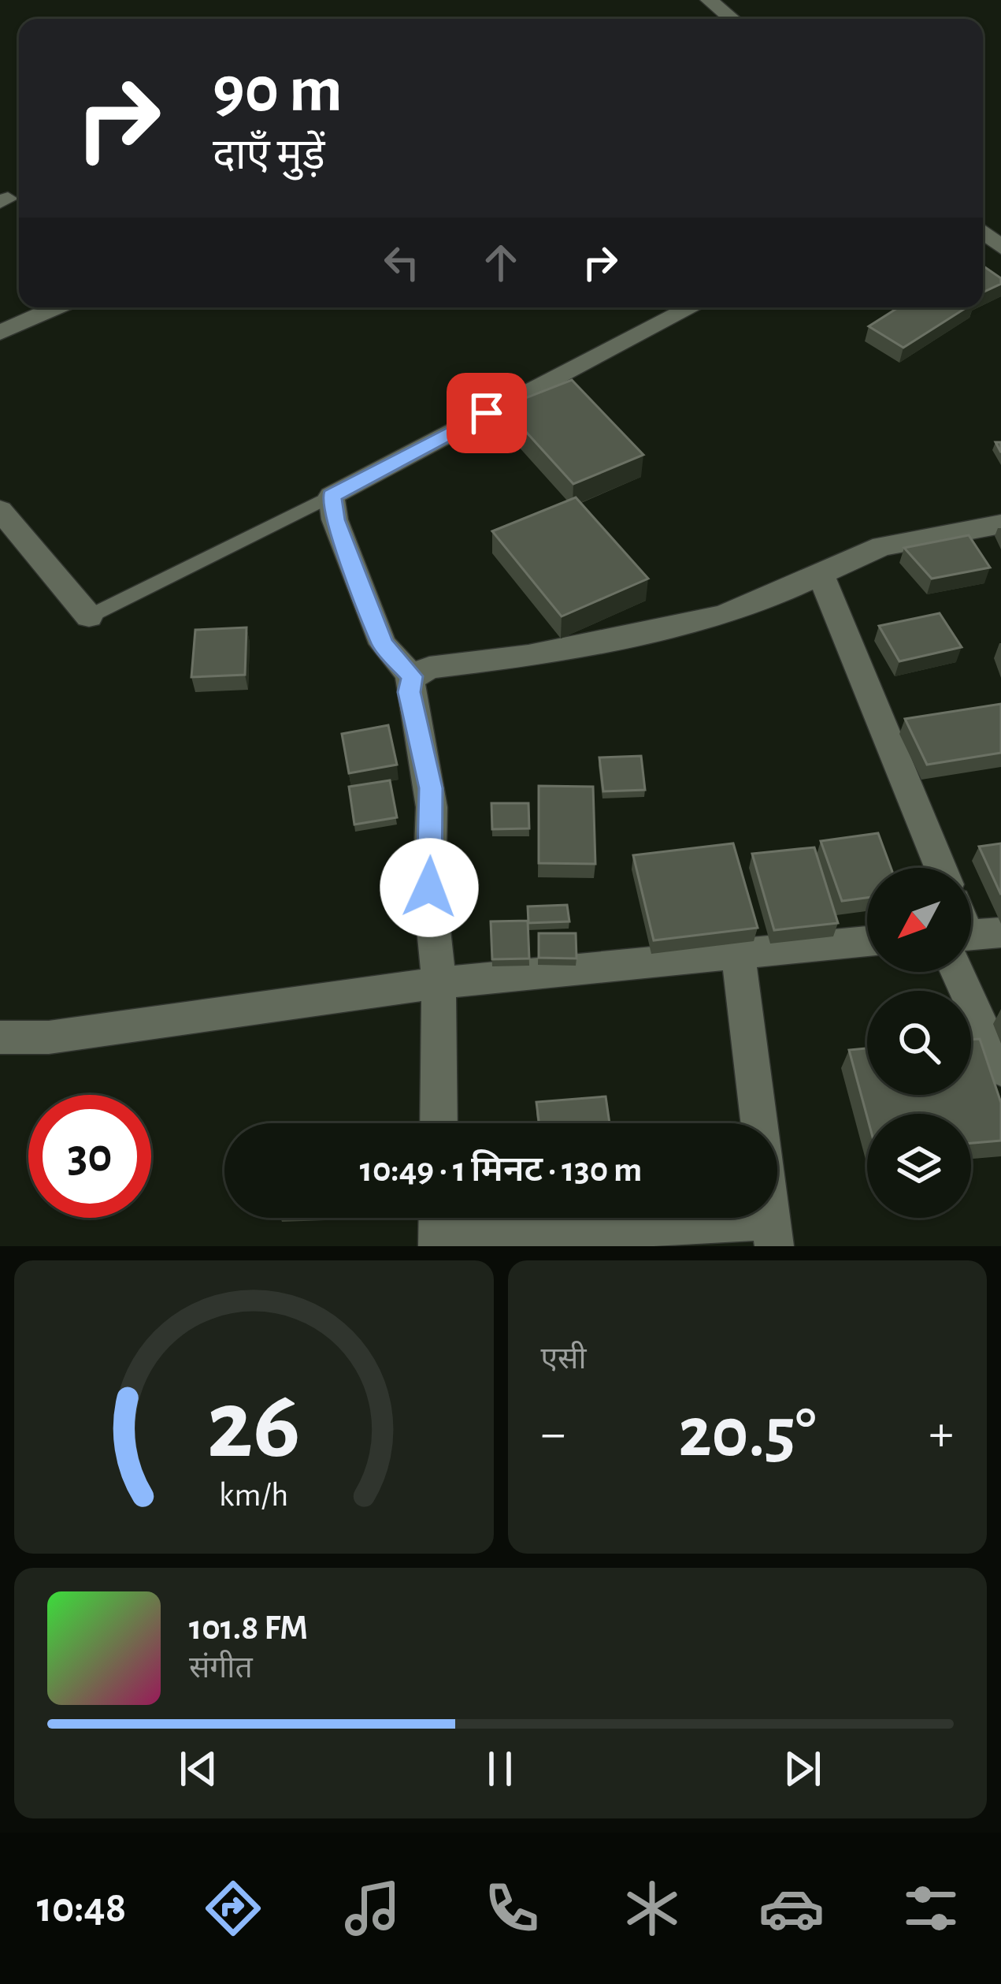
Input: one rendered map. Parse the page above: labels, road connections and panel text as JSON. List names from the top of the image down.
{
  "north": "bottom left",
  "page": {
    "turn": ["90 m", "दाएँ मुड़ें"],
    "limit": "30",
    "trip": "10:49 · 1 मिनट · 130 m",
    "tile": "एसी",
    "heat": ["−", "20.5°", "+"],
    "song": ["101.8 FM", "संगीत"],
    "tabs": "10:48",
    "gauge": ["26", "km/h"]
  }
}
